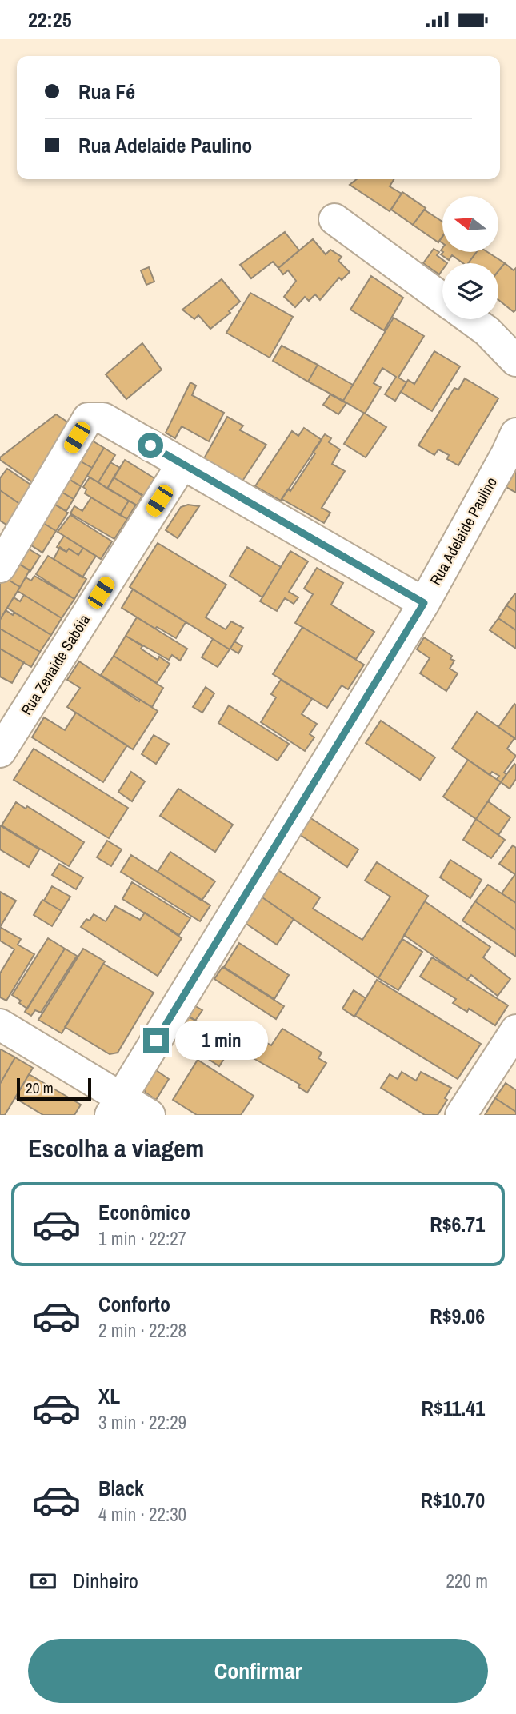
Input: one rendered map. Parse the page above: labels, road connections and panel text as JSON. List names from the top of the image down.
{
  "streets": {
    "street": ["Rua Adelaide Paulino", "Rua Zenaide Sabóia"]
  },
  "scale_bar": "20 m",
  "north": "left",
  "page": {
    "status": "22:25",
    "banner": ["Rua Fé", "Rua Adelaide Paulino"],
    "bubble": "1 min",
    "scale": "20 m",
    "heading": "Escolha a viagem",
    "list": [
      {
        "name": "Econômico",
        "note": "1 min · 22:27",
        "value": "R$6.71"
      },
      {
        "name": "Conforto",
        "note": "2 min · 22:28",
        "value": "R$9.06"
      },
      {
        "name": "XL",
        "note": "3 min · 22:29",
        "value": "R$11.41"
      },
      {
        "name": "Black",
        "note": "4 min · 22:30",
        "value": "R$10.70"
      }
    ],
    "pay": ["Dinheiro", "220 m"],
    "buttons": "Confirmar"
  }
}
